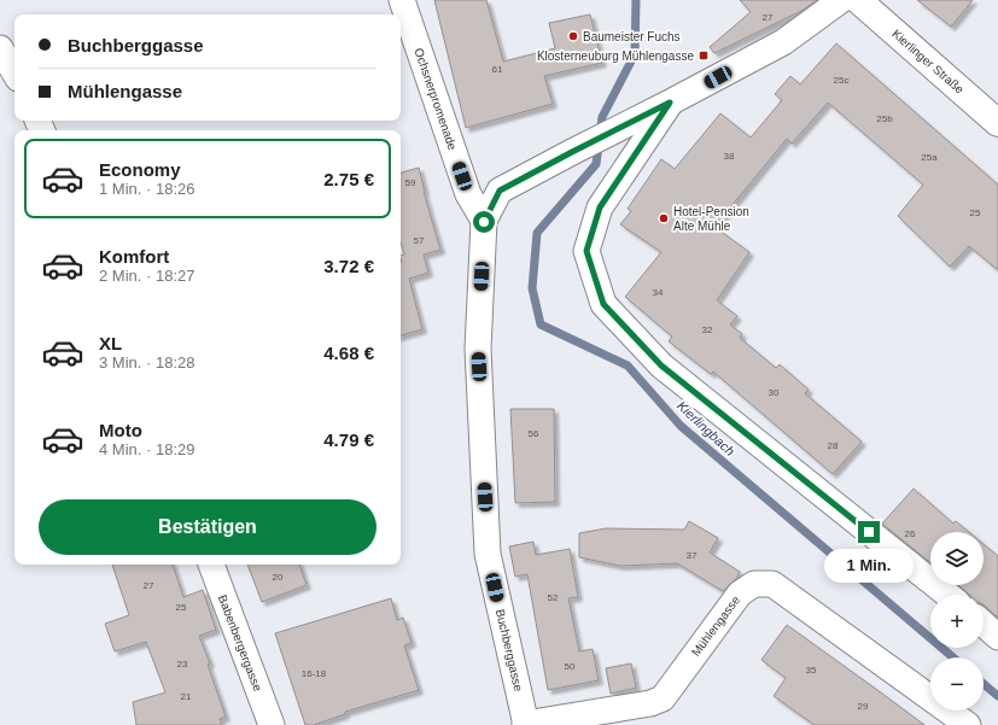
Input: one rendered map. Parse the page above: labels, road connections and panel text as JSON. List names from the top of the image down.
{
  "streets": {
    "main road": ["Kierlinger Straße"],
    "street": [
      "Ochsnerpromenade",
      "Mühlengasse",
      "Babenbergergasse",
      "Buchberggasse"
    ]
  },
  "crossings": [
    ["Ochsnerpromenade", "Buchberggasse"],
    ["Mühlengasse", "Buchberggasse"]
  ],
  "water": ["Kierlingbach"],
  "places": {
    "other": ["Baumeister Fuchs", "Hotel-Pension Alte Mühle"],
    "transit": ["Klosterneuburg Mühlengasse"]
  },
  "house_numbers": [
    "27",
    "61",
    "25c",
    "25b",
    "38",
    "25a",
    "59",
    "25",
    "57",
    "34",
    "32",
    "30",
    "56",
    "28",
    "26",
    "37",
    "20",
    "27",
    "52",
    "25",
    "23",
    "50",
    "35",
    "16-18",
    "21",
    "29"
  ],
  "page": {
    "banner": ["Buchberggasse", "Mühlengasse"],
    "list": [
      {
        "name": "Economy",
        "note": "1 Min. · 18:26",
        "value": "2.75 €"
      },
      {
        "name": "Komfort",
        "note": "2 Min. · 18:27",
        "value": "3.72 €"
      },
      {
        "name": "XL",
        "note": "3 Min. · 18:28",
        "value": "4.68 €"
      },
      {
        "name": "Moto",
        "note": "4 Min. · 18:29",
        "value": "4.79 €"
      }
    ],
    "buttons": "Bestätigen",
    "map_buttons": ["+", "−"],
    "bubble": "1 Min."
  }
}
